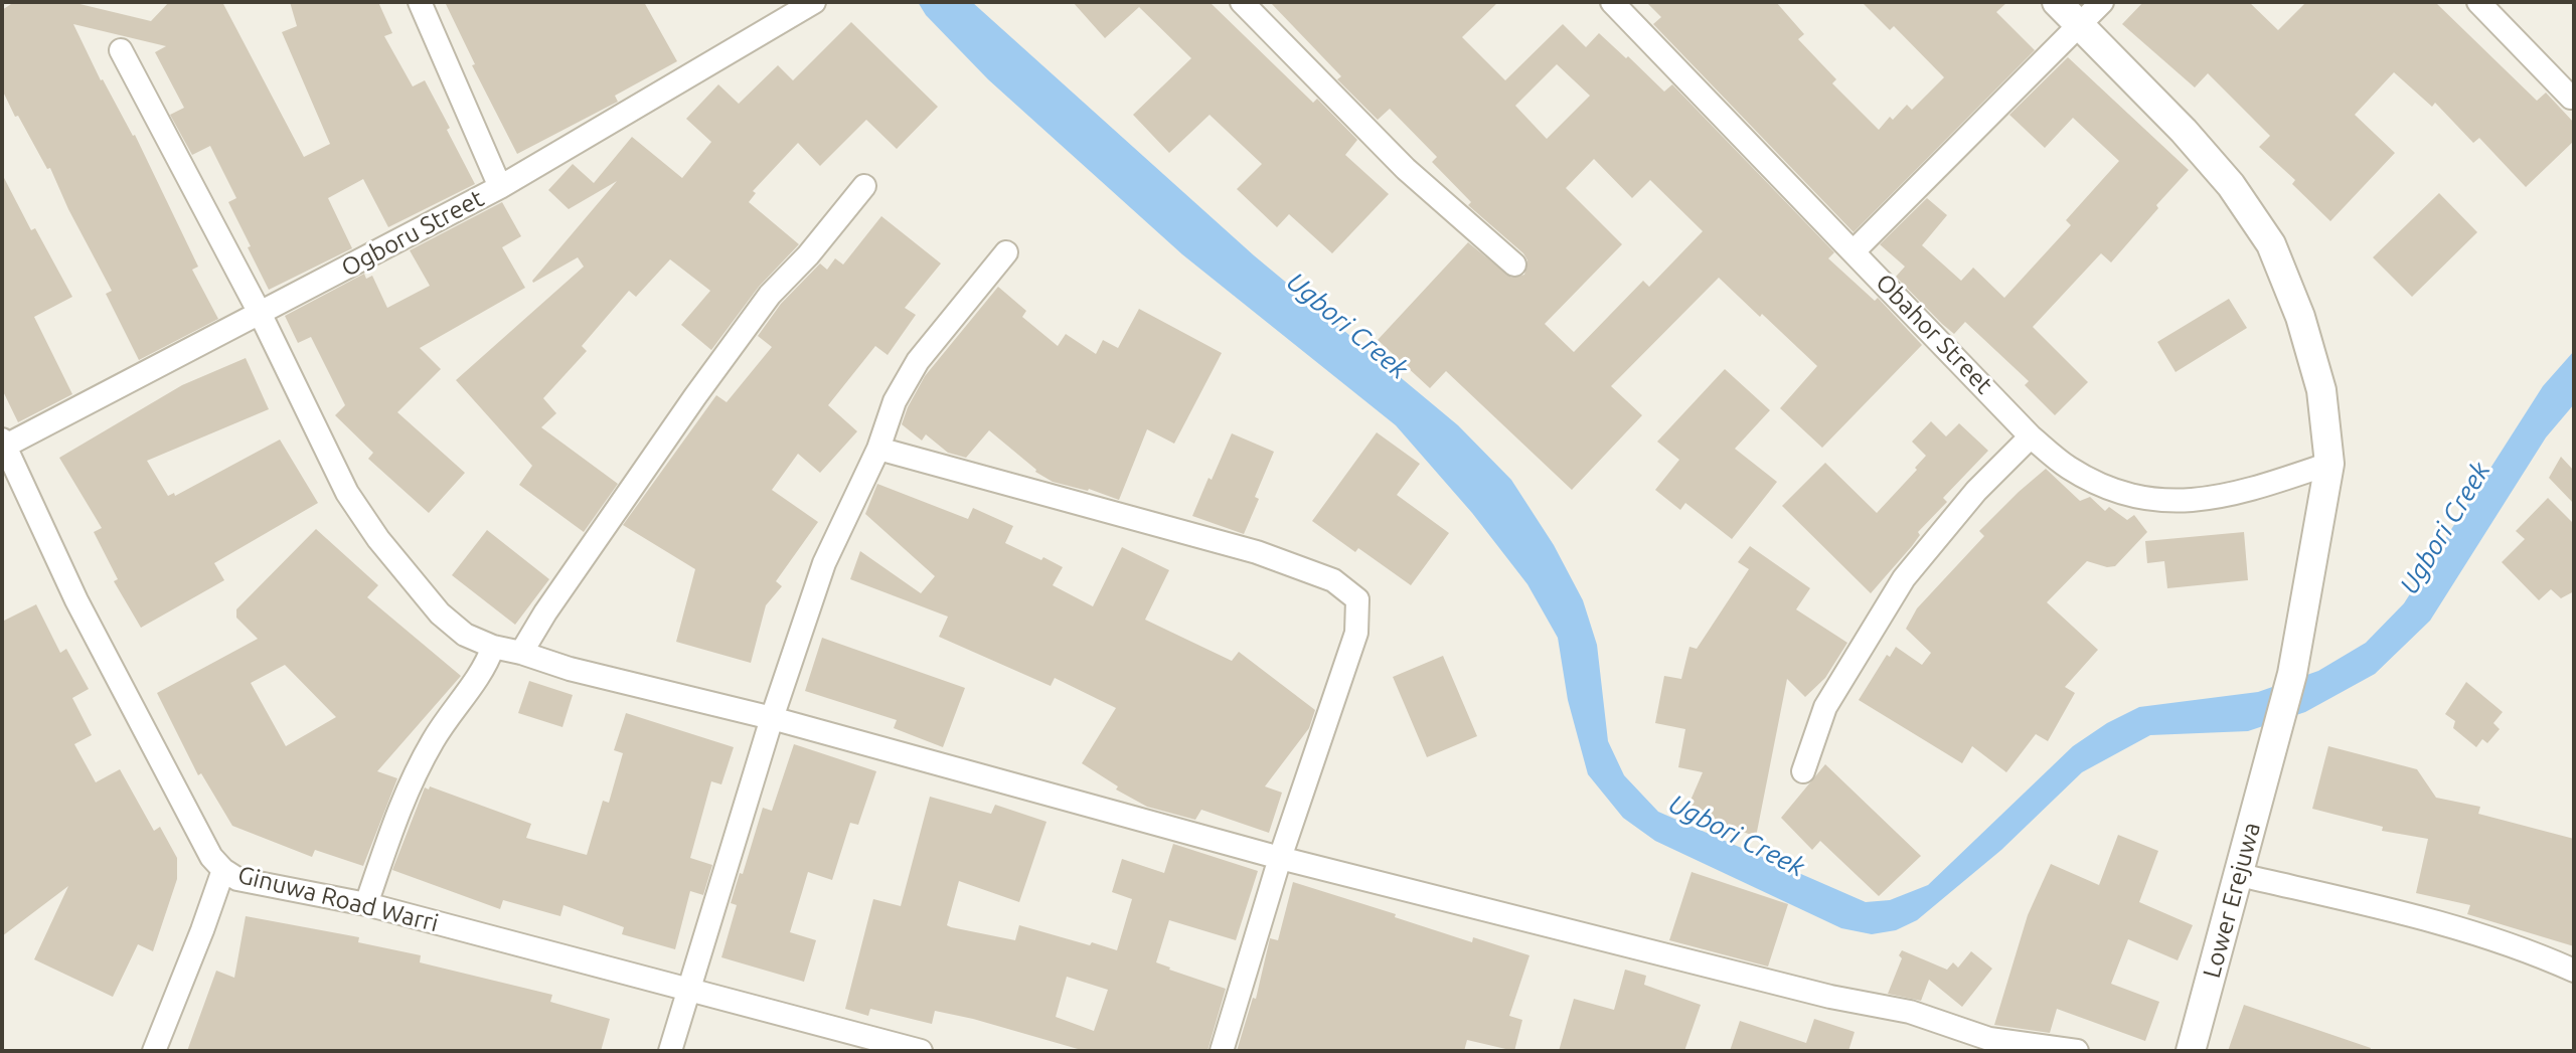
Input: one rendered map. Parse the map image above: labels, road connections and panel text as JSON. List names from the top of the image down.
{
  "streets": {
    "street": [
      "Ogboru Street",
      "Obahor Street",
      "Ginuwa Road Warri",
      "Lower Erejuwa"
    ]
  },
  "crossings": [
    ["Ogboru Street", "Ginuwa Road Warri"],
    ["Obahor Street", "Lower Erejuwa"]
  ],
  "water": ["Ugbori Creek"]
}
